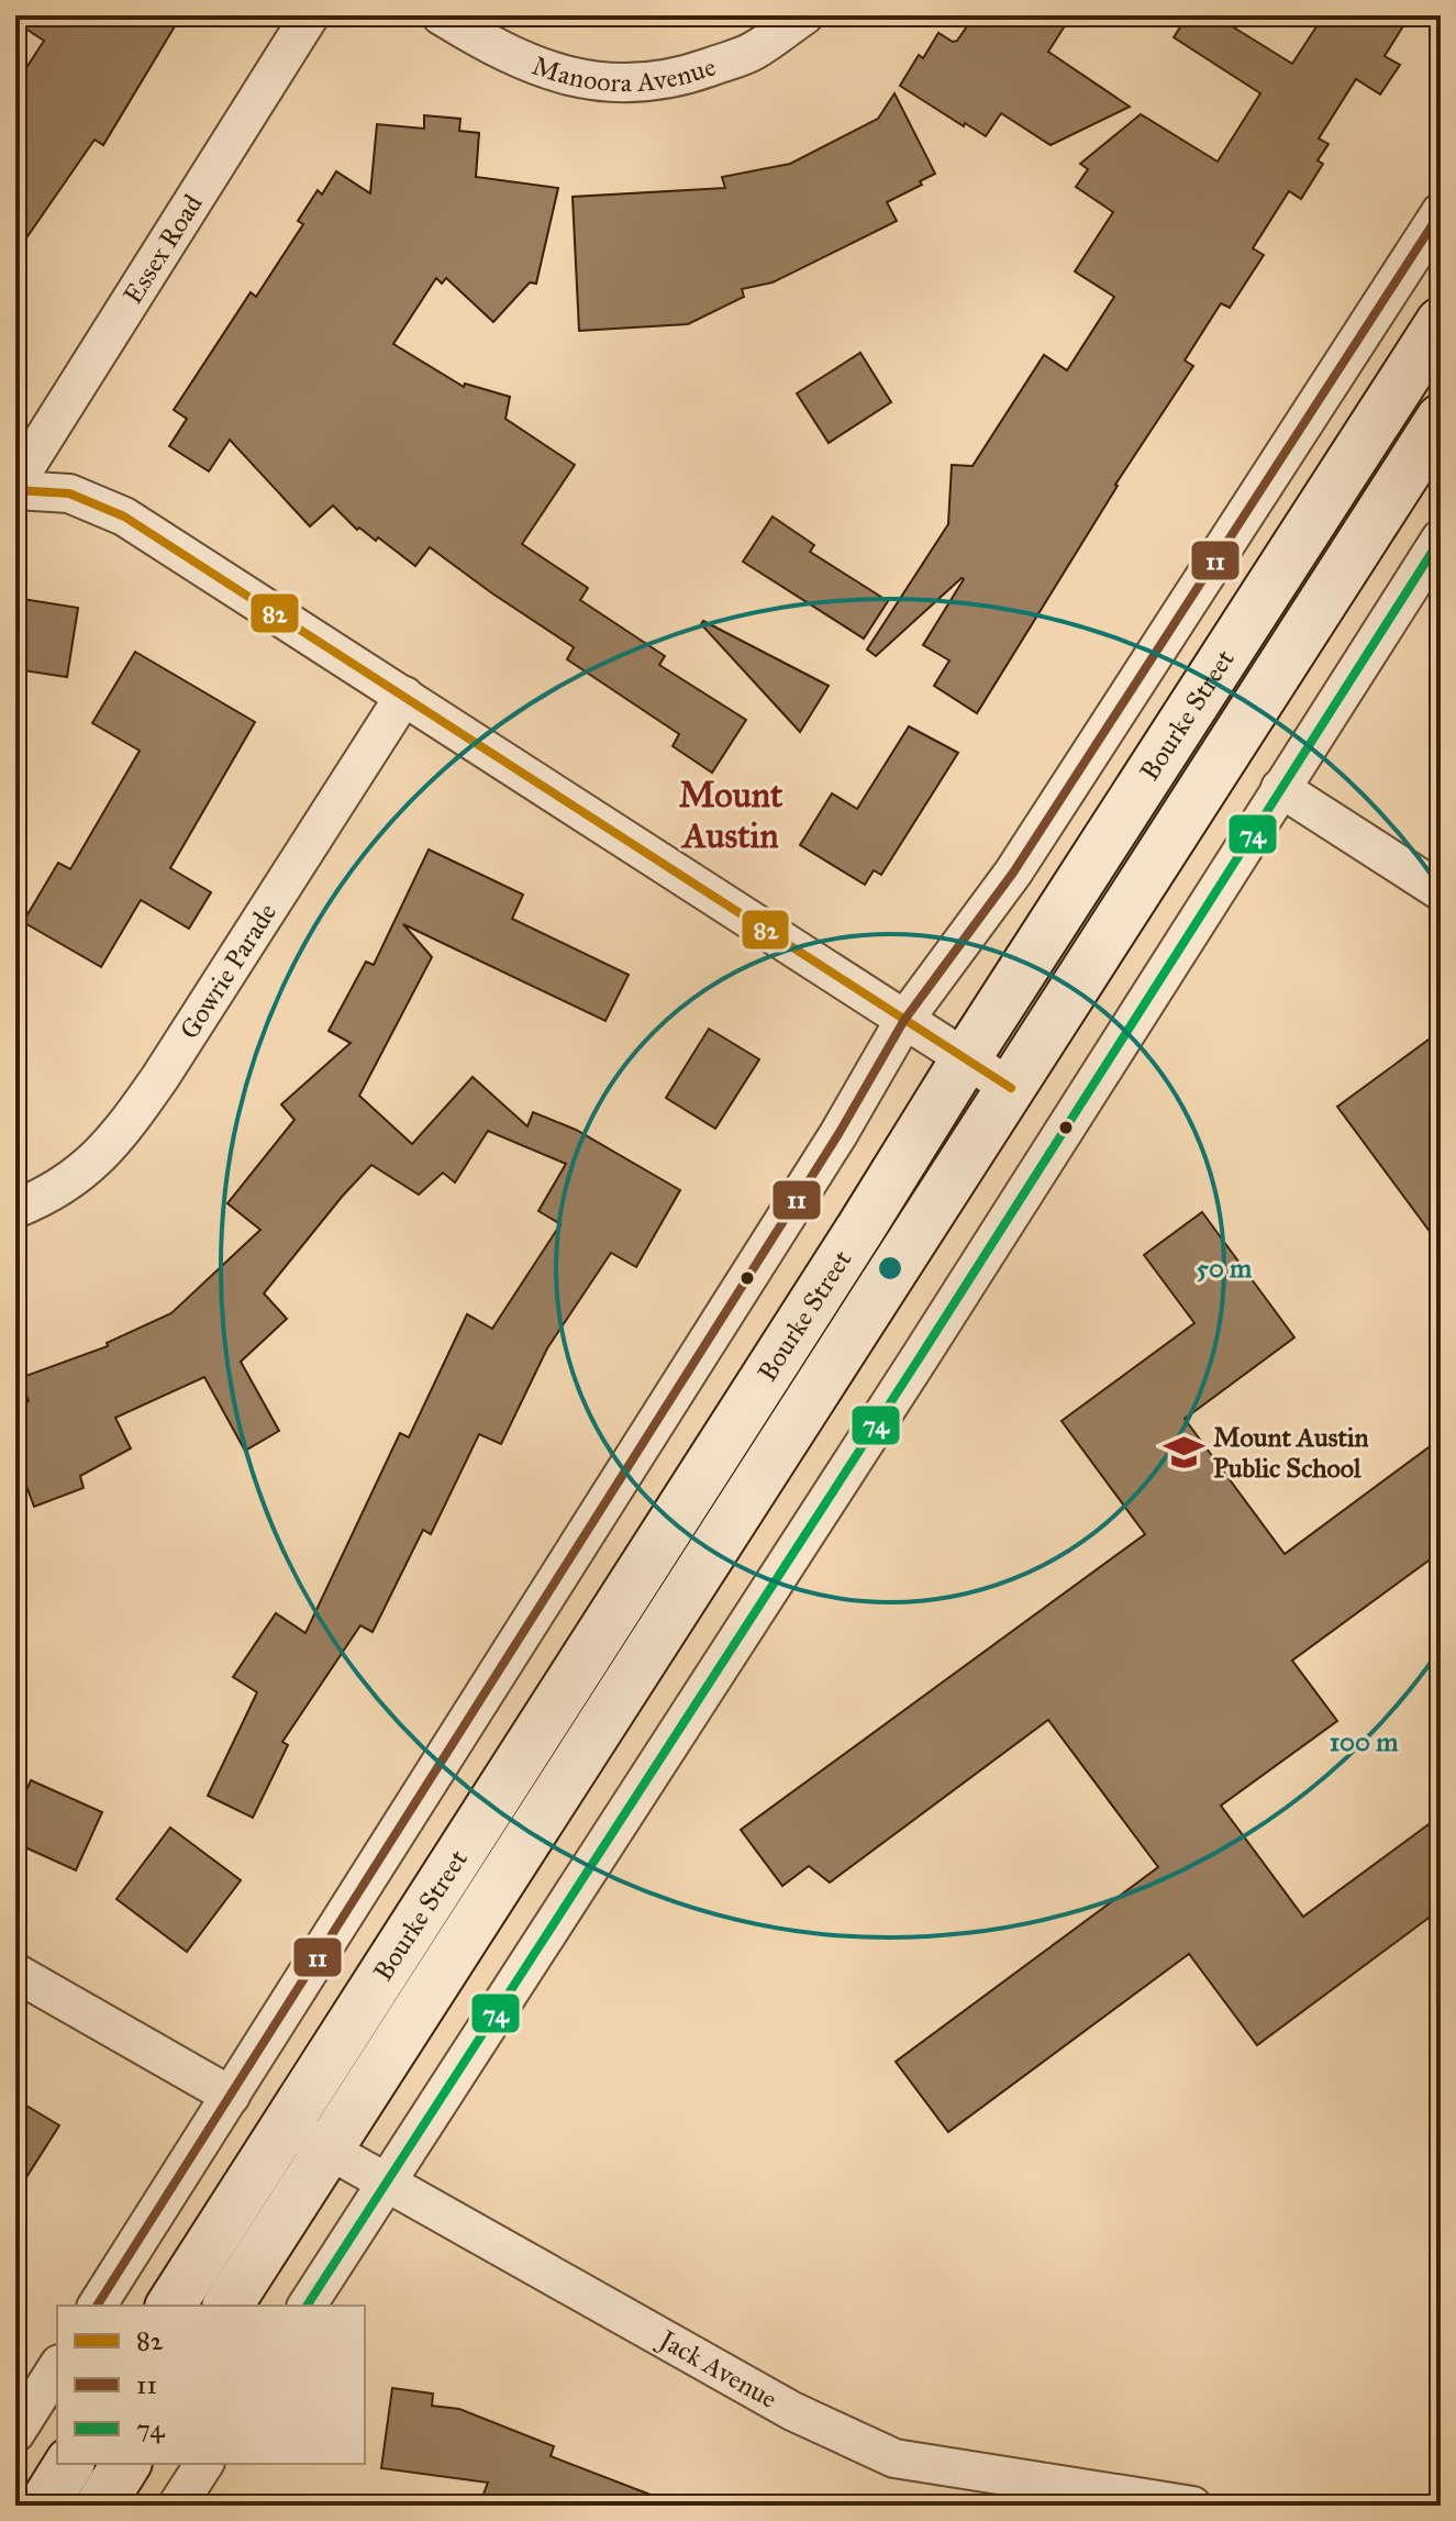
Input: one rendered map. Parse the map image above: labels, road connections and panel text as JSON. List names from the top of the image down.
{
  "streets": {
    "main road": ["Bourke Street"],
    "street": [
      "Manoora Avenue",
      "Essex Road",
      "Gowrie Parade",
      "Jack Avenue"
    ]
  },
  "crossings": [
    ["Bourke Street", "Jack Avenue"]
  ],
  "districts": ["Mount Austin"],
  "places": {
    "school or university": ["Mount Austin Public School"]
  },
  "lines": ["transit line 11", "transit line 82", "transit line 74"],
  "legend": ["82", "11", "74"],
  "rings": ["50 m", "100 m"]
}
